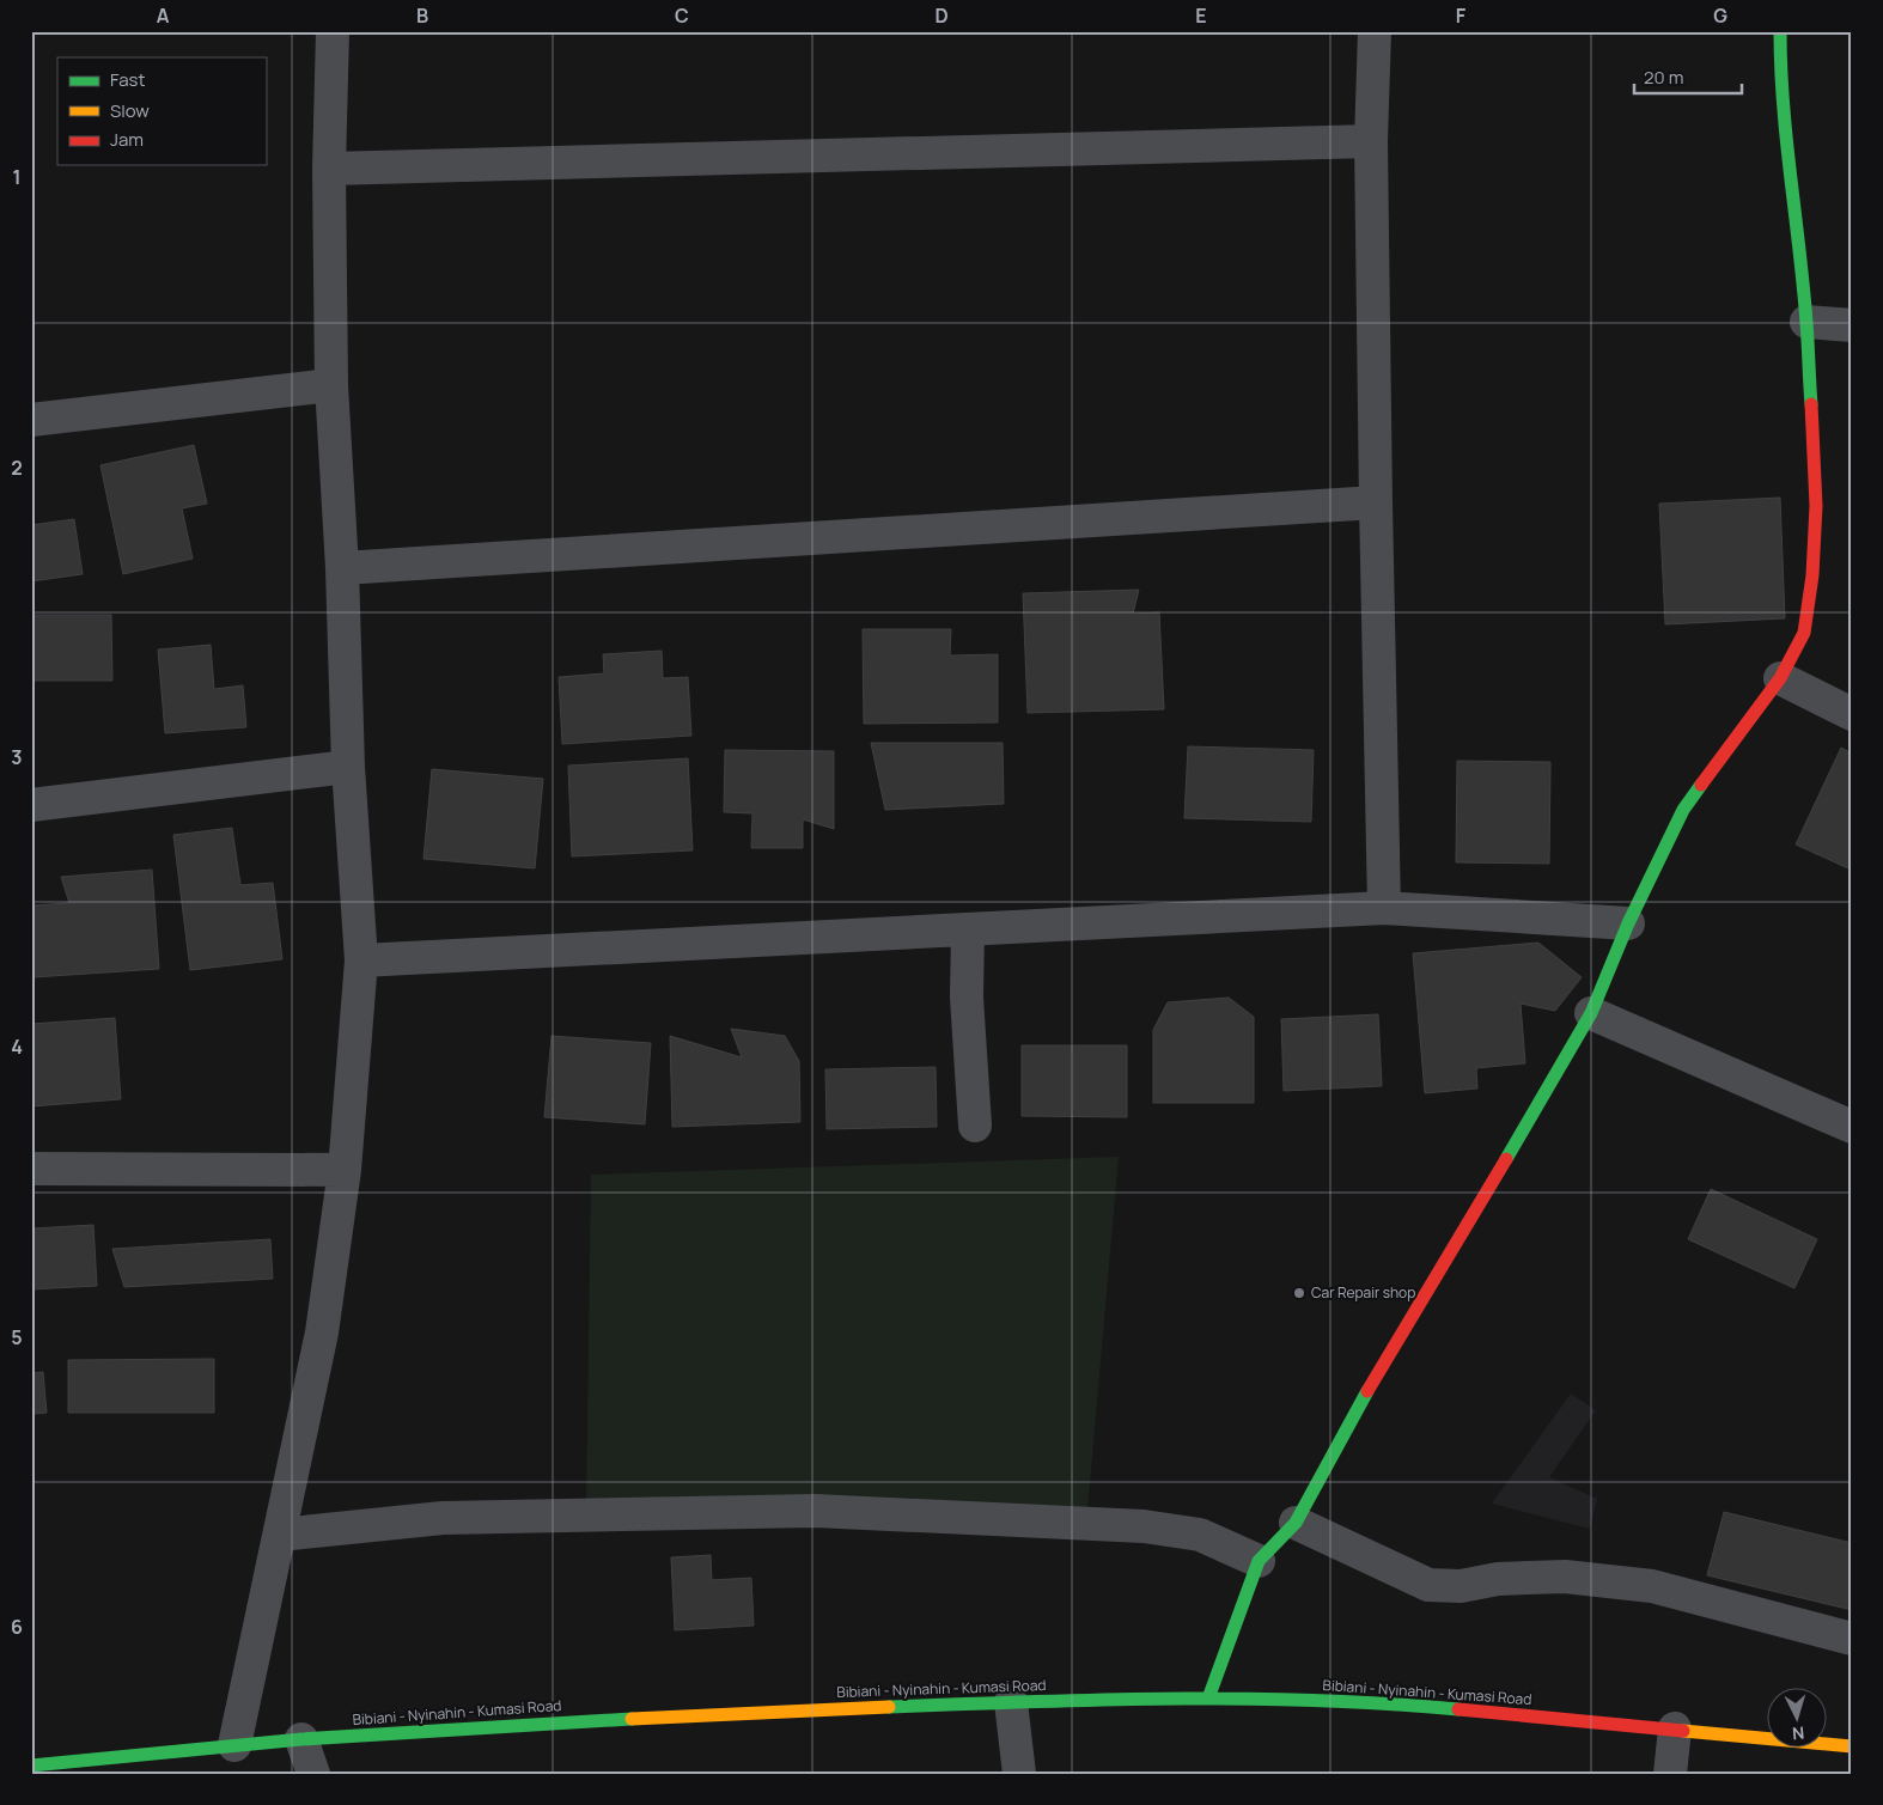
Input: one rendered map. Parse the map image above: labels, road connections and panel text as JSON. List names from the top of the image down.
{
  "streets": {
    "street": ["Bibiani - Nyinahin - Kumasi Road"]
  },
  "places": ["Car Repair shop"],
  "legend": ["Fast", "Slow", "Jam"],
  "scale_bar": "20 m",
  "north": "bottom",
  "grid": {
    "columns": [
      "A",
      "B",
      "C",
      "D",
      "E",
      "F",
      "G"
    ],
    "rows": [
      "1",
      "2",
      "3",
      "4",
      "5",
      "6"
    ]
  }
}
